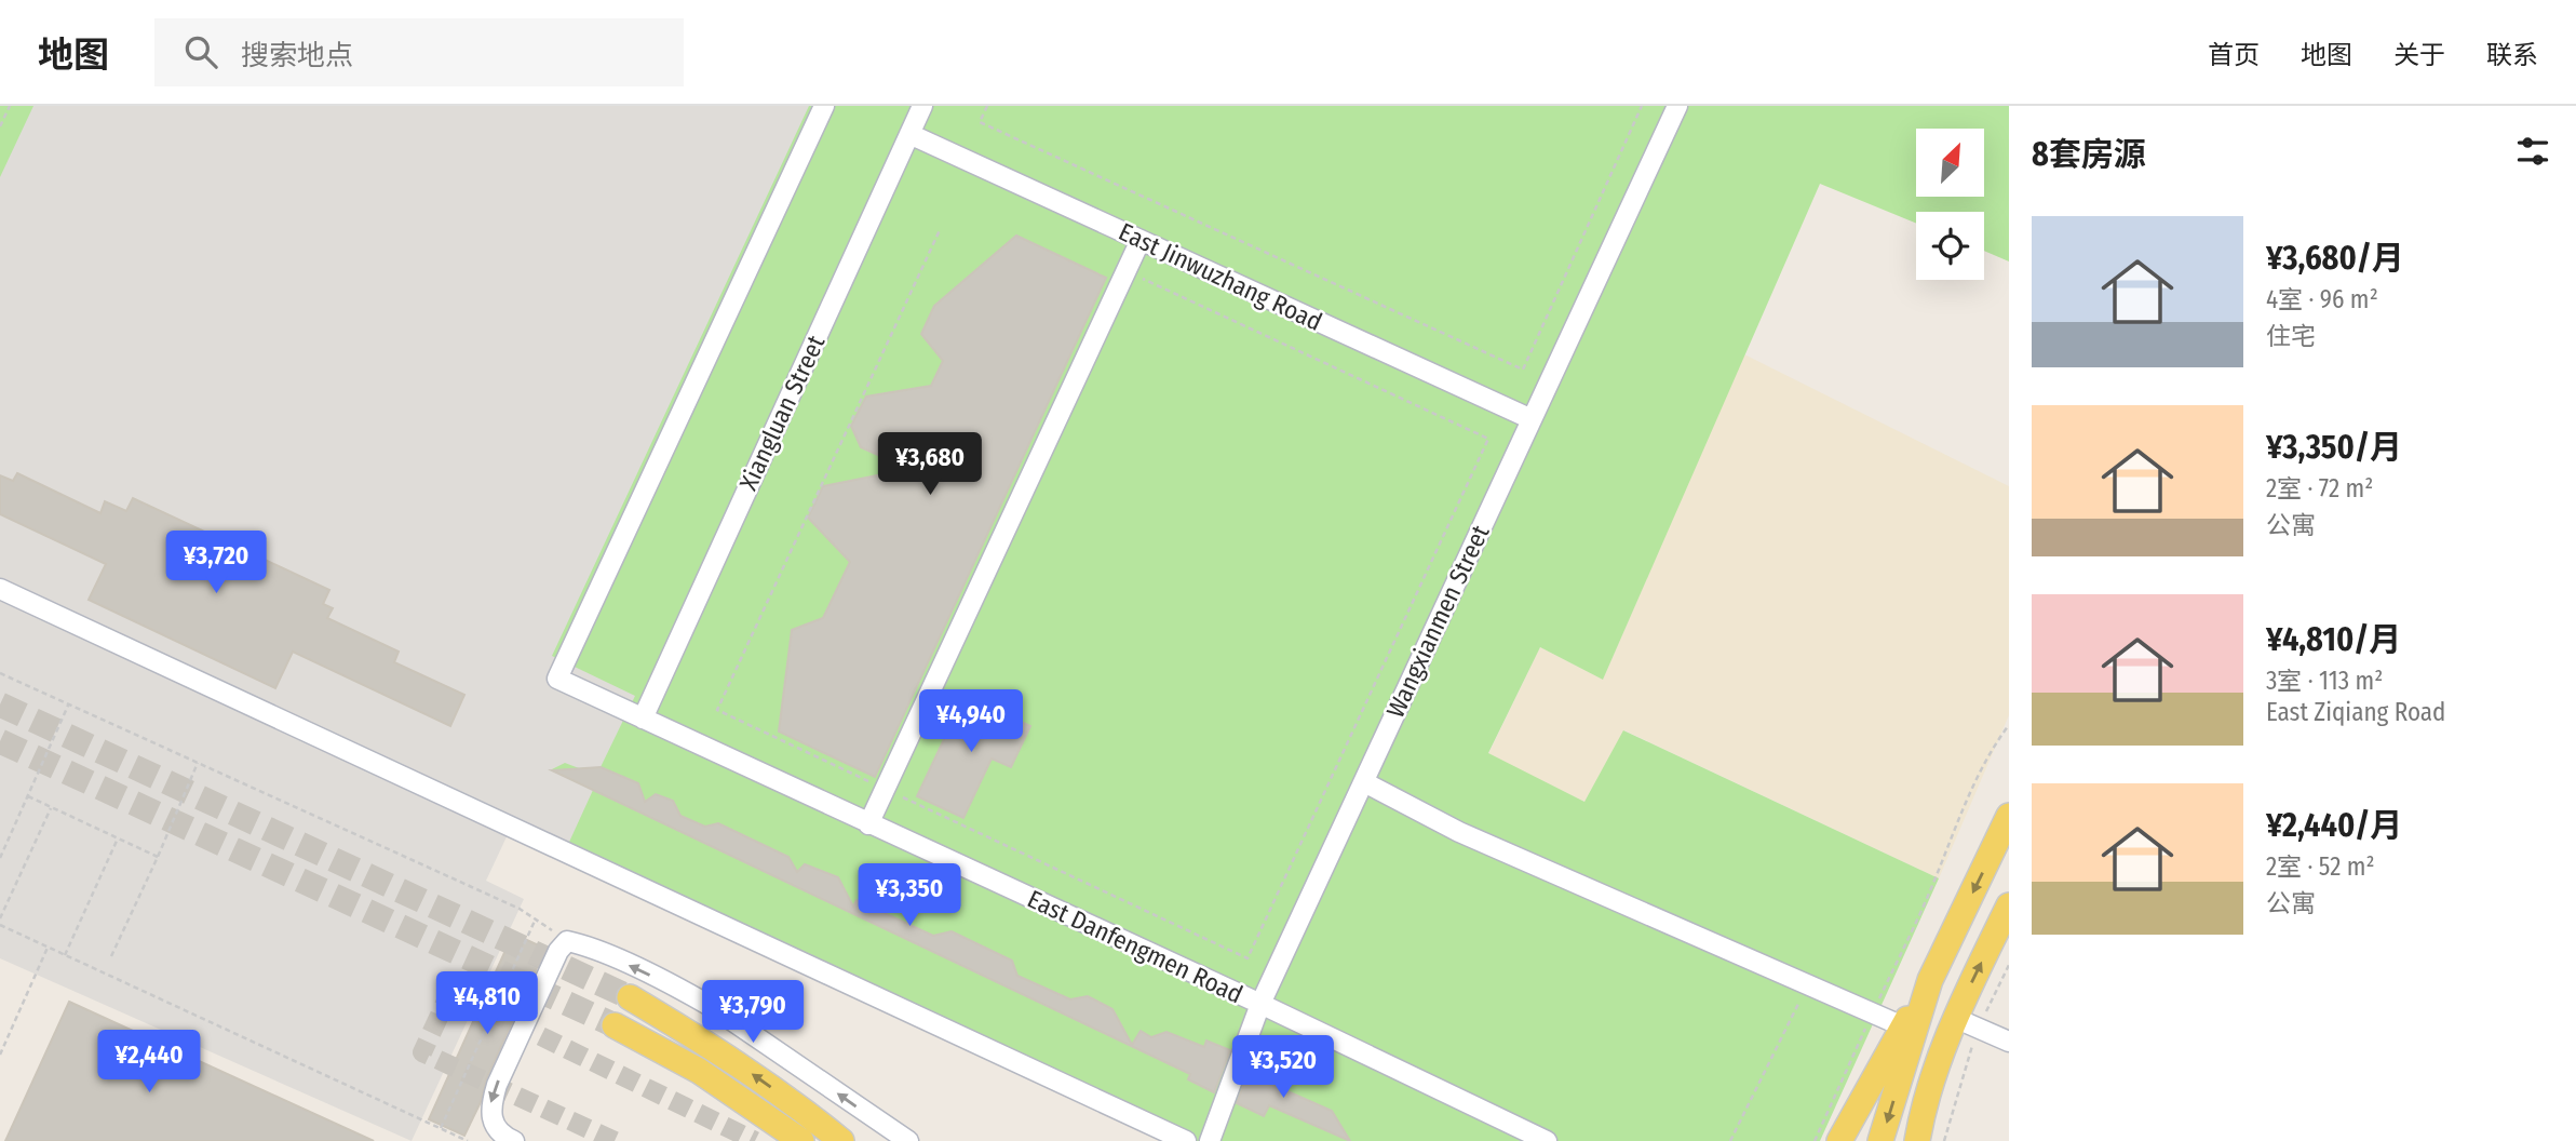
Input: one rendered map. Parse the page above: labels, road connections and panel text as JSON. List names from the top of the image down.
{
  "streets": {
    "street": [
      "East Jinwuzhang Road",
      "Xiangluan Street",
      "Wangxianmen Street",
      "East Danfengmen Road"
    ]
  },
  "crossings": [
    ["East Jinwuzhang Road", "Xiangluan Street"],
    ["East Jinwuzhang Road", "Wangxianmen Street"],
    ["Xiangluan Street", "East Danfengmen Road"],
    ["Wangxianmen Street", "East Danfengmen Road"]
  ],
  "north": "top right",
  "page": {
    "header": "地图",
    "search": "搜索地点",
    "nav": [
      "首页",
      "地图",
      "关于",
      "联系"
    ],
    "heading": "8套房源",
    "list": [
      {
        "name": "¥3,680/月",
        "note": "4室 · 96 m² · 住宅"
      },
      {
        "name": "¥3,350/月",
        "note": "2室 · 72 m² · 公寓"
      },
      {
        "name": "¥4,810/月",
        "note": "3室 · 113 m² · East Ziqiang Road"
      },
      {
        "name": "¥2,440/月",
        "note": "2室 · 52 m² · 公寓"
      }
    ],
    "price": [
      "¥3,680",
      "¥3,720",
      "¥4,940",
      "¥3,350",
      "¥4,810",
      "¥3,790",
      "¥2,440",
      "¥3,520"
    ]
  }
}
